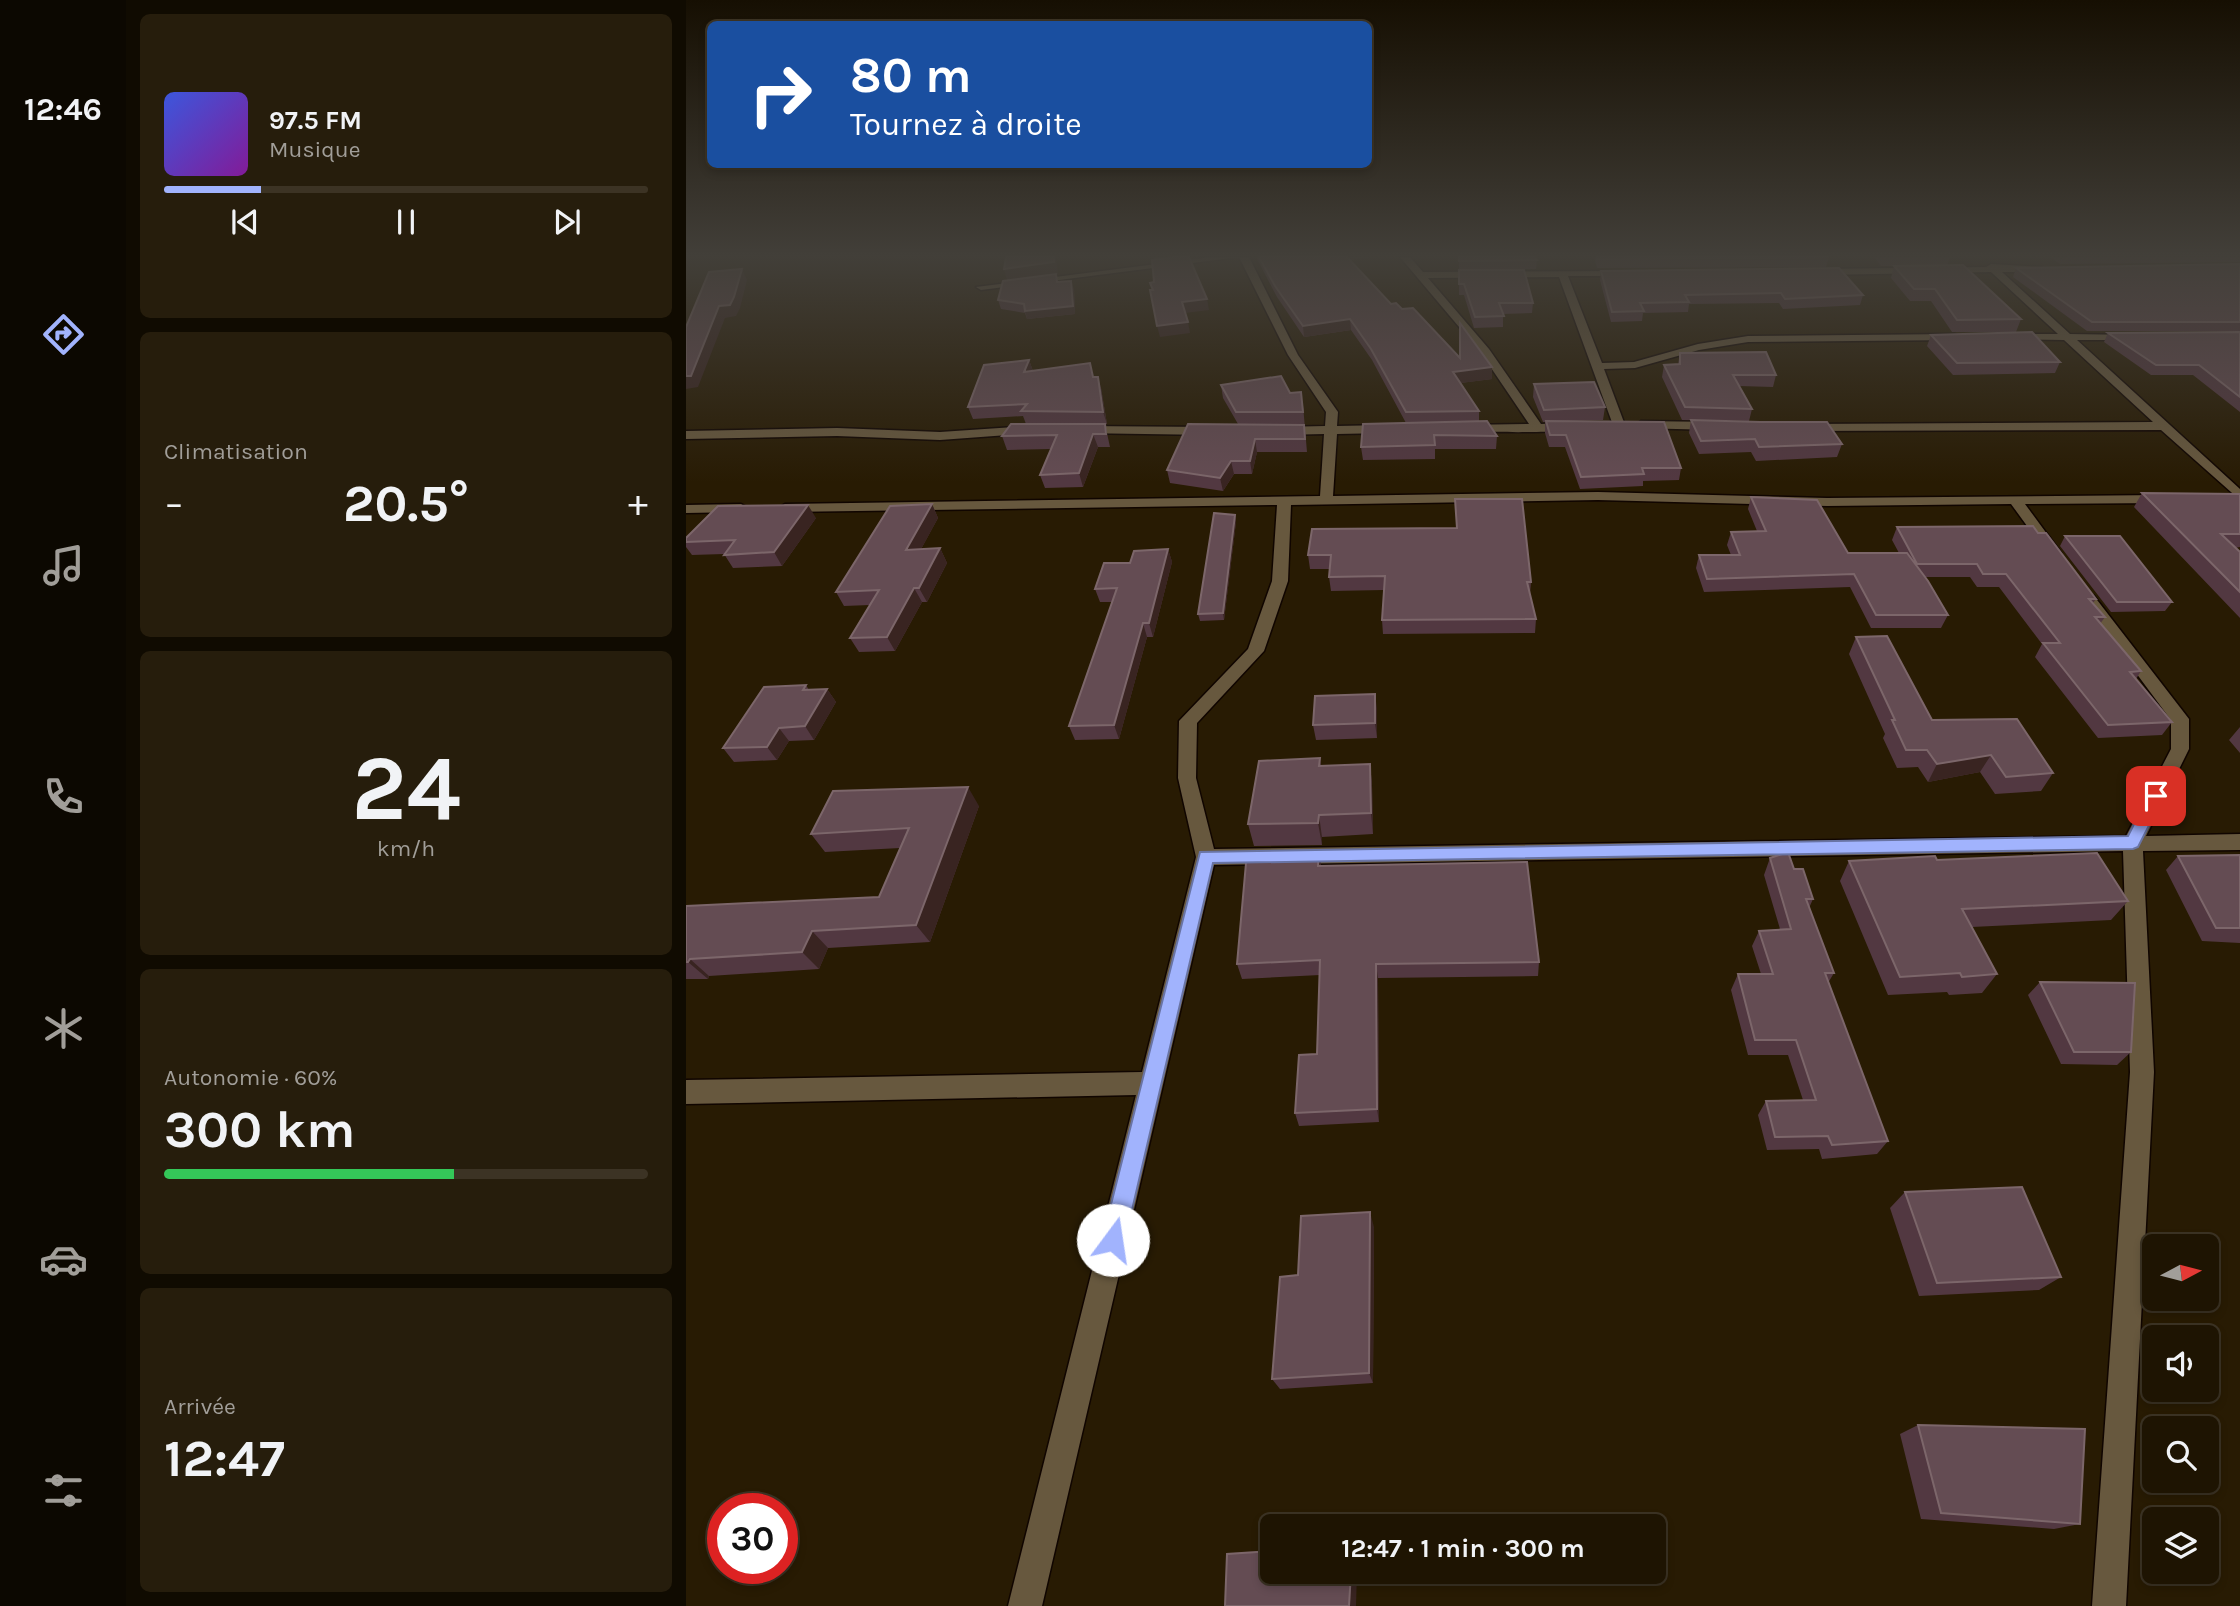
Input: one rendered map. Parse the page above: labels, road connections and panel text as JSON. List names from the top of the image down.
{
  "north": "right",
  "page": {
    "tabs": "12:46",
    "turn": ["80 m", "Tournez à droite"],
    "song": ["97.5 FM", "Musique"],
    "tile": [
      "Climatisation",
      ["24", "km/h"],
      ["Autonomie · 60%", "300 km"],
      ["Arrivée", "12:47"]
    ],
    "heat": ["−", "20.5°", "+"],
    "limit": "30",
    "trip": "12:47 · 1 min · 300 m"
  }
}
